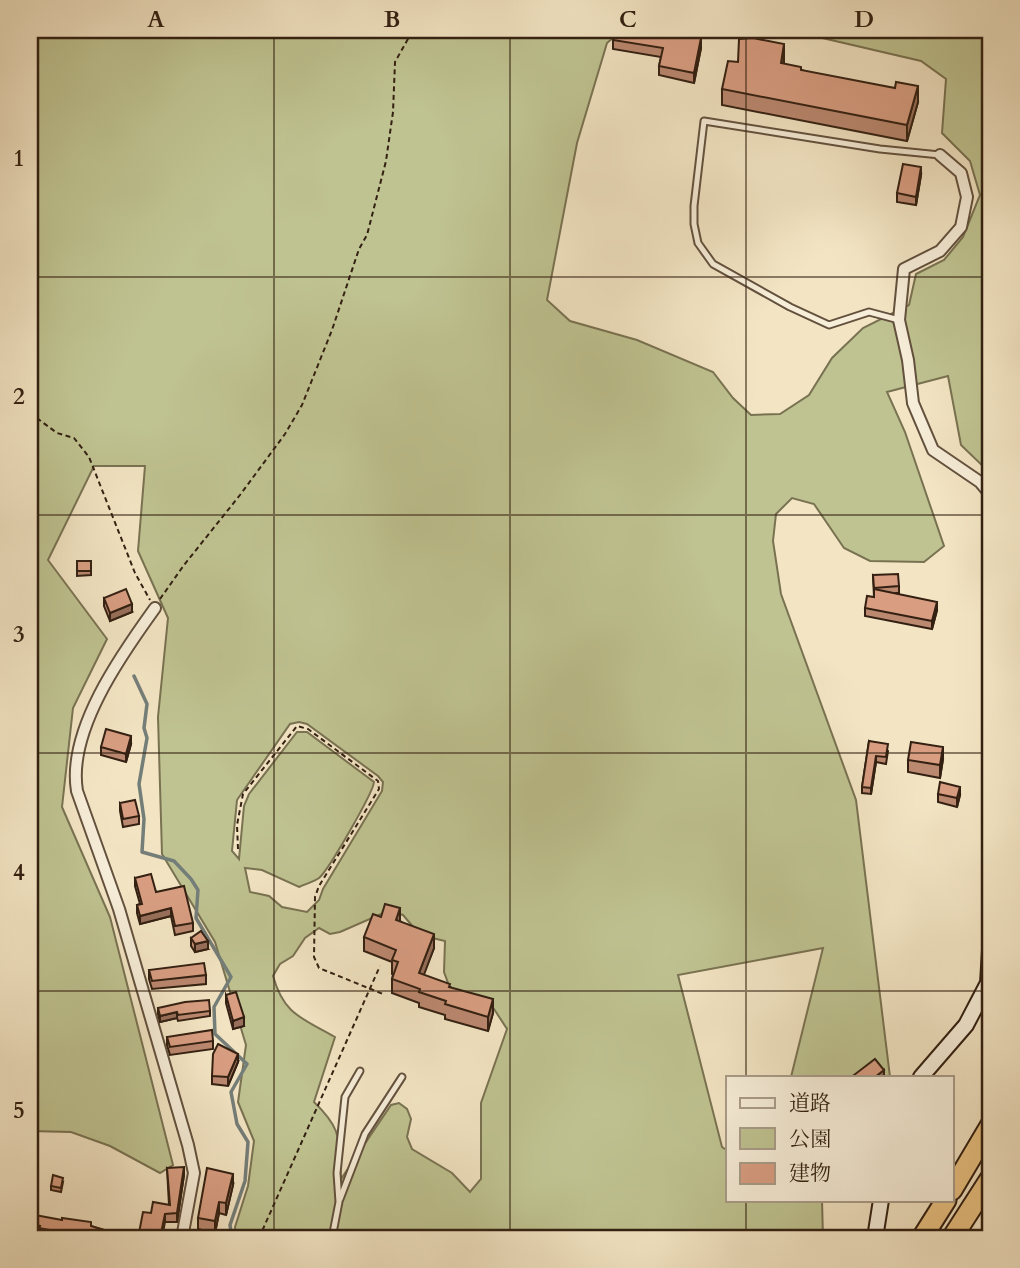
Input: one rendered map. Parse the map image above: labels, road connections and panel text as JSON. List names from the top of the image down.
{
  "legend": ["道路", "公園", "建物"],
  "grid": {
    "columns": [
      "A",
      "B",
      "C",
      "D"
    ],
    "rows": [
      "1",
      "2",
      "3",
      "4",
      "5"
    ]
  }
}
